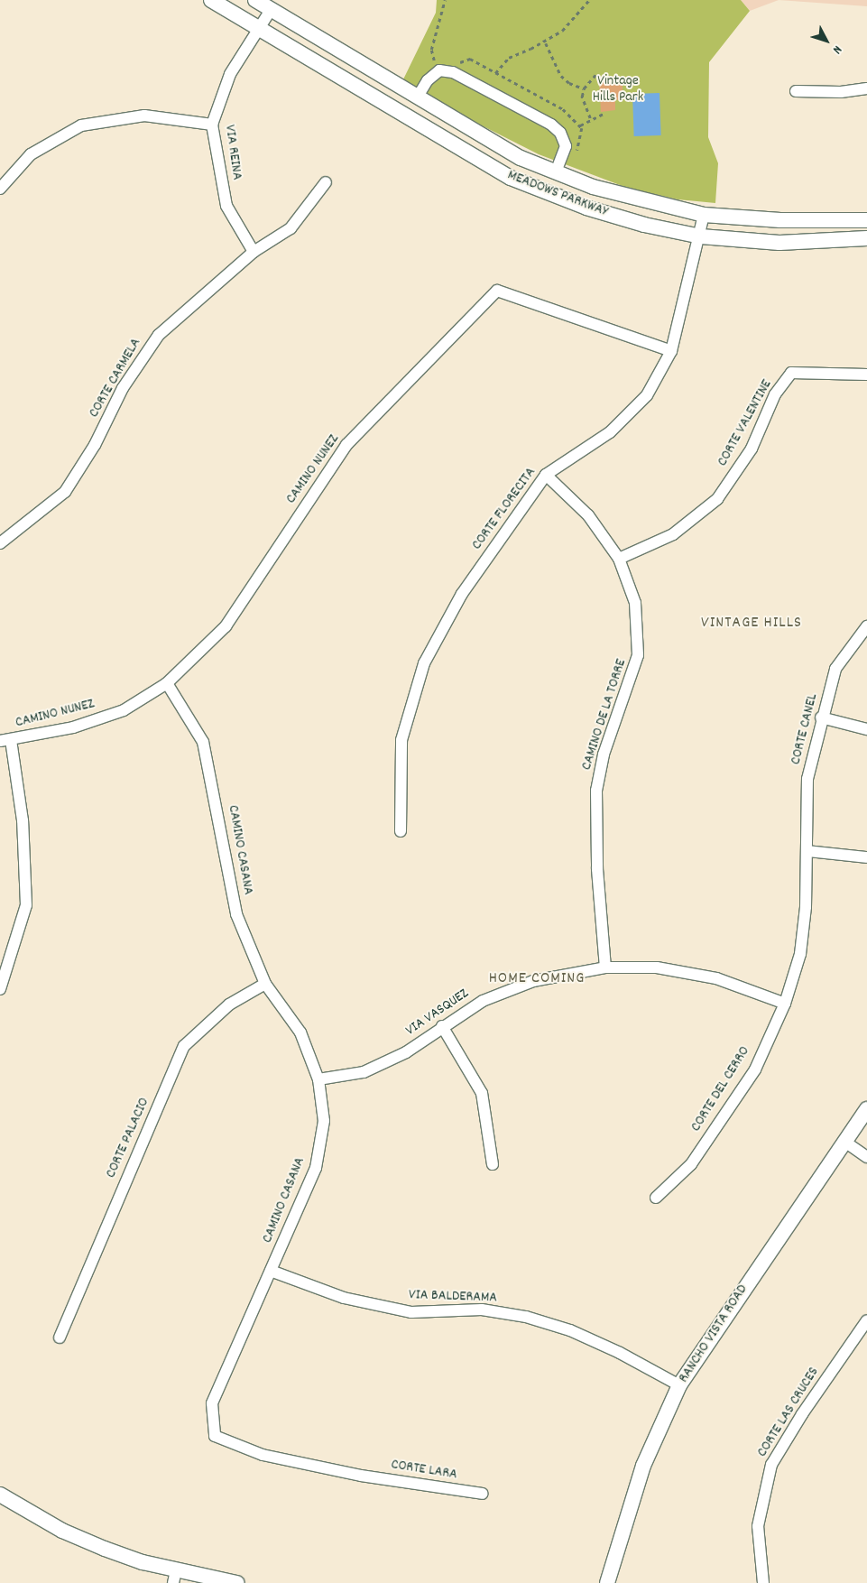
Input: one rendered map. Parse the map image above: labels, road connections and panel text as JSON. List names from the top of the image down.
{
  "streets": {
    "main road": ["MEADOWS PARKWAY", "RANCHO VISTA ROAD"],
    "street": [
      "VIA REINA",
      "CORTE CARMELA",
      "CORTE VALENTINE",
      "CAMINO NUNEZ",
      "CORTE FLORECITA",
      "CAMINO DE LA TORRE",
      "CORTE CANEL",
      "CAMINO CASANA",
      "VIA VASQUEZ",
      "CORTE DEL CERRO",
      "CORTE PALACIO",
      "VIA BALDERAMA",
      "CORTE LAS CRUCES",
      "CORTE LARA"
    ]
  },
  "crossings": [
    ["VIA REINA", "MEADOWS PARKWAY"],
    ["VIA REINA", "CORTE CARMELA"],
    ["MEADOWS PARKWAY", "CORTE FLORECITA"],
    ["CORTE VALENTINE", "CAMINO DE LA TORRE"],
    ["CAMINO NUNEZ", "CORTE FLORECITA"],
    ["CAMINO NUNEZ", "CAMINO CASANA"],
    ["CORTE FLORECITA", "CAMINO DE LA TORRE"],
    ["CAMINO DE LA TORRE", "VIA VASQUEZ"],
    ["CORTE CANEL", "CORTE DEL CERRO"],
    ["CAMINO CASANA", "VIA VASQUEZ"],
    ["CAMINO CASANA", "CORTE PALACIO"],
    ["CAMINO CASANA", "VIA BALDERAMA"],
    ["CAMINO CASANA", "CORTE LARA"],
    ["VIA VASQUEZ", "CORTE DEL CERRO"],
    ["VIA BALDERAMA", "RANCHO VISTA ROAD"]
  ],
  "districts": ["VINTAGE HILLS", "HOME COMING"],
  "parks": ["Vintage Hills Park"],
  "north": "bottom right"
}
